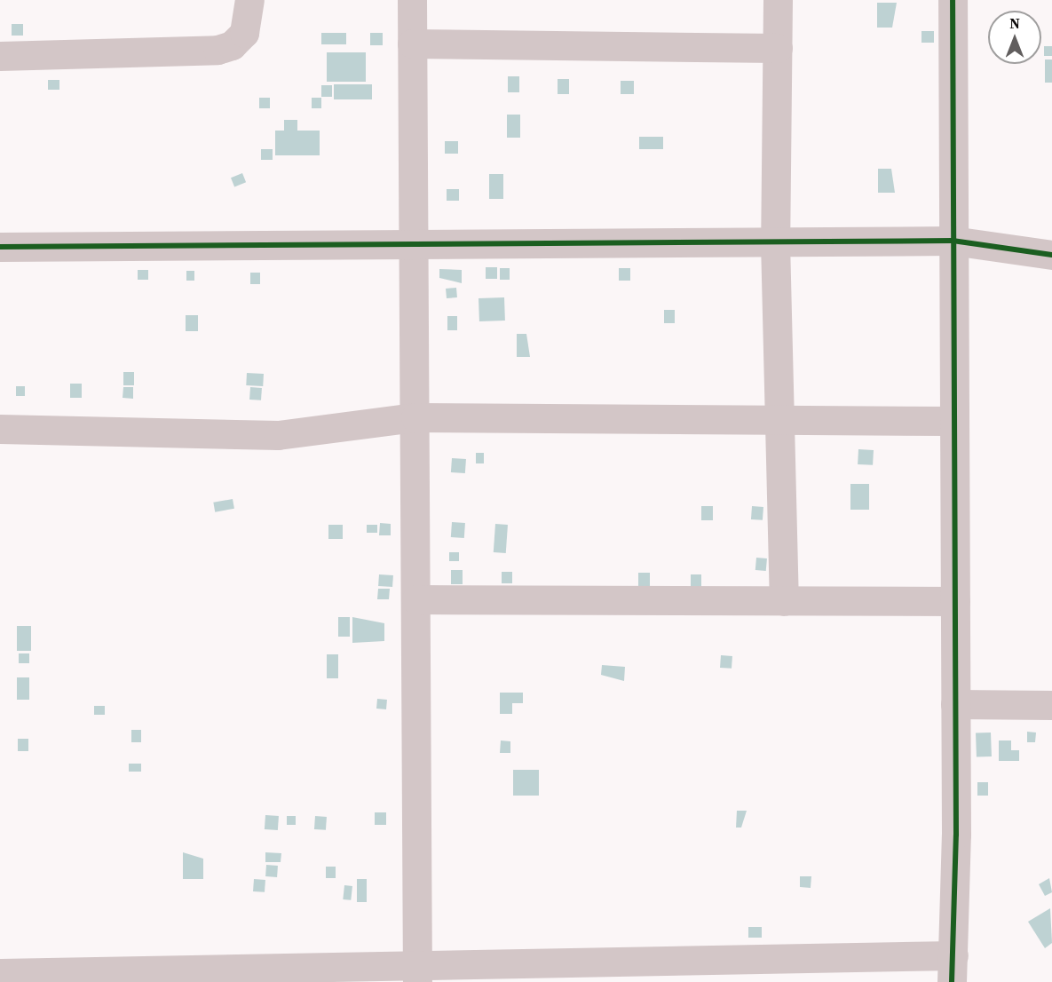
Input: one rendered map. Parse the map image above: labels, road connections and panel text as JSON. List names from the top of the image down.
{
  "north": "top"
}
